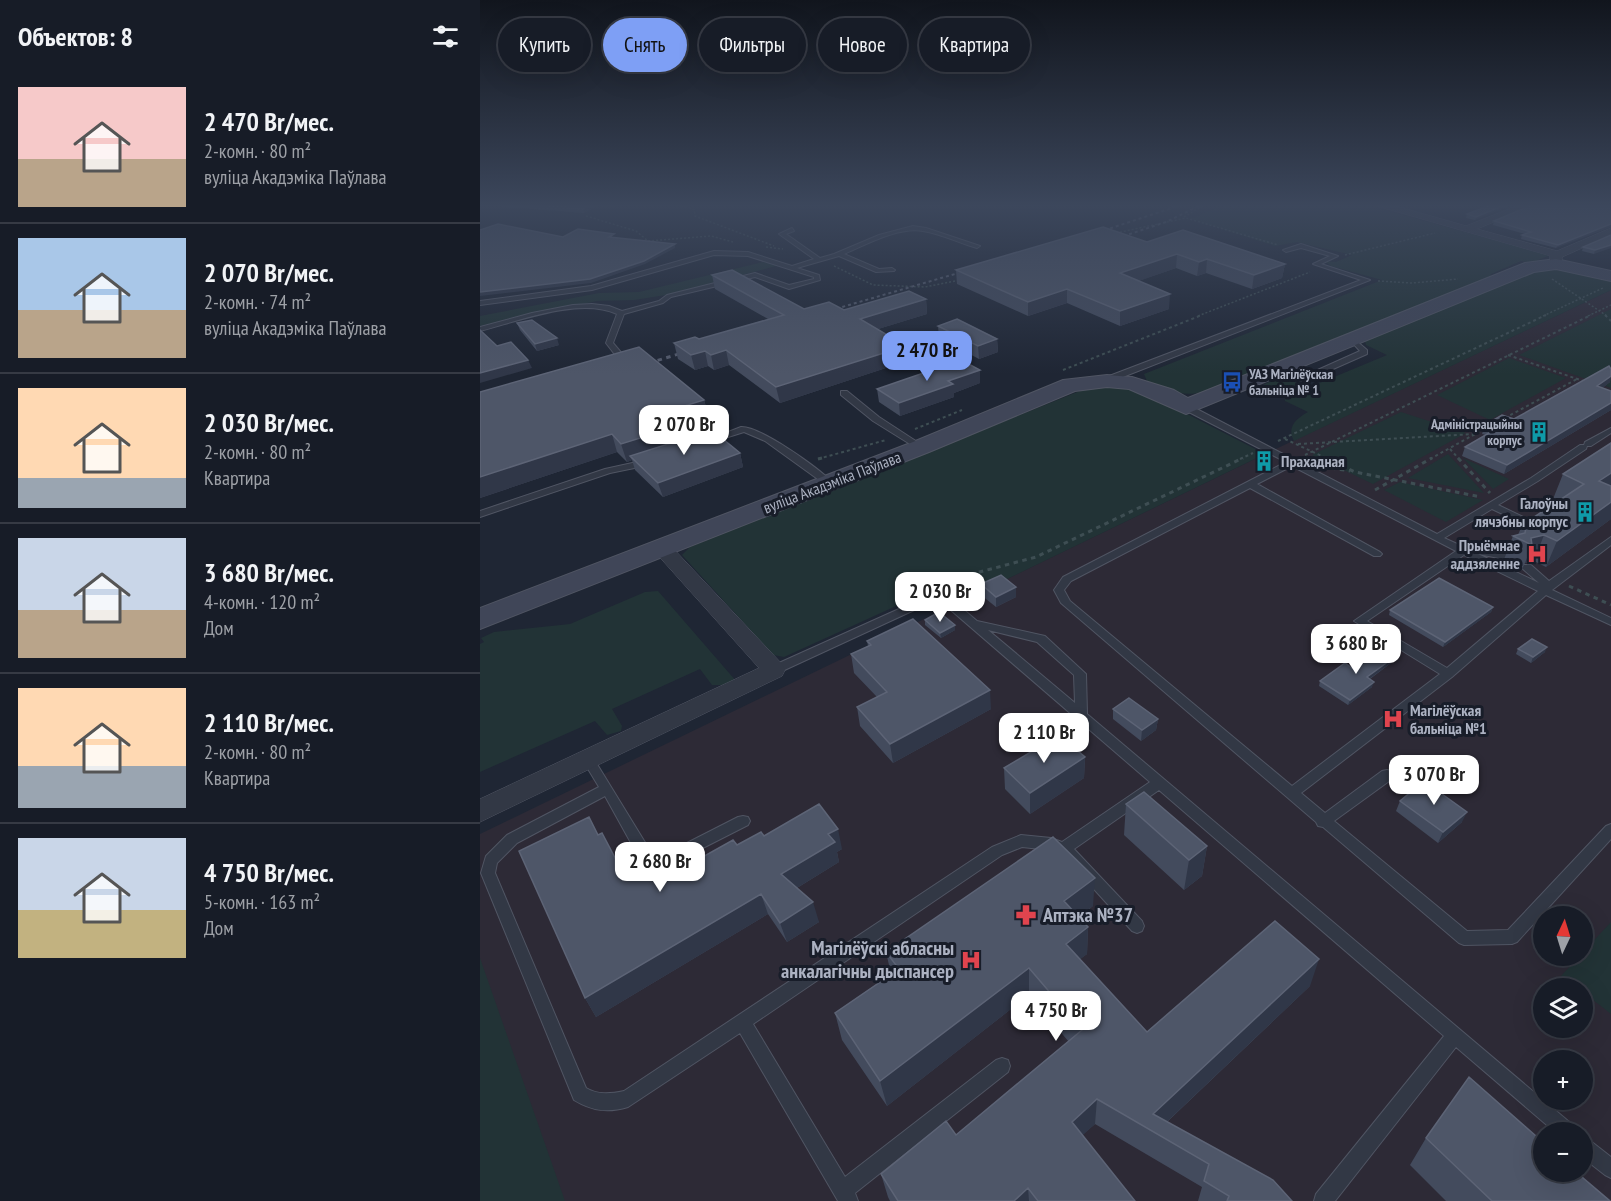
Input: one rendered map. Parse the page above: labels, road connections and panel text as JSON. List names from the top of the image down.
{
  "streets": {
    "main road": ["вуліца Акадэміка Паўлава"]
  },
  "places": {
    "bus stop": ["УАЗ Магілёўская бальніца № 1"],
    "building": ["Адміністрацыйны корпус", "Прахадная", "Галоўны лячэбны корпус"],
    "hospital": ["Прыёмнае аддзяленне", "Магілёўская бальніца №1", "Магілёўскі абласны анкалагічны дыспансер"],
    "pharmacy": ["Аптэка №37"]
  },
  "north": "top",
  "page": {
    "heading": "Объектов: 8",
    "chip": [
      "Купить",
      "Снять",
      "Фильтры",
      "Новое",
      "Квартира"
    ],
    "list": [
      {
        "name": "2 470 Br/мес.",
        "note": "2-комн. · 80 m² · вуліца Акадэміка Паўлава"
      },
      {
        "name": "2 070 Br/мес.",
        "note": "2-комн. · 74 m² · вуліца Акадэміка Паўлава"
      },
      {
        "name": "2 030 Br/мес.",
        "note": "2-комн. · 80 m² · Квартира"
      },
      {
        "name": "3 680 Br/мес.",
        "note": "4-комн. · 120 m² · Дом"
      },
      {
        "name": "2 110 Br/мес.",
        "note": "2-комн. · 80 m² · Квартира"
      },
      {
        "name": "4 750 Br/мес.",
        "note": "5-комн. · 163 m² · Дом"
      }
    ],
    "price": [
      "2 470 Br",
      "2 070 Br",
      "2 030 Br",
      "3 680 Br",
      "2 110 Br",
      "3 070 Br",
      "2 680 Br",
      "4 750 Br"
    ],
    "map_buttons": ["+", "−"]
  }
}
